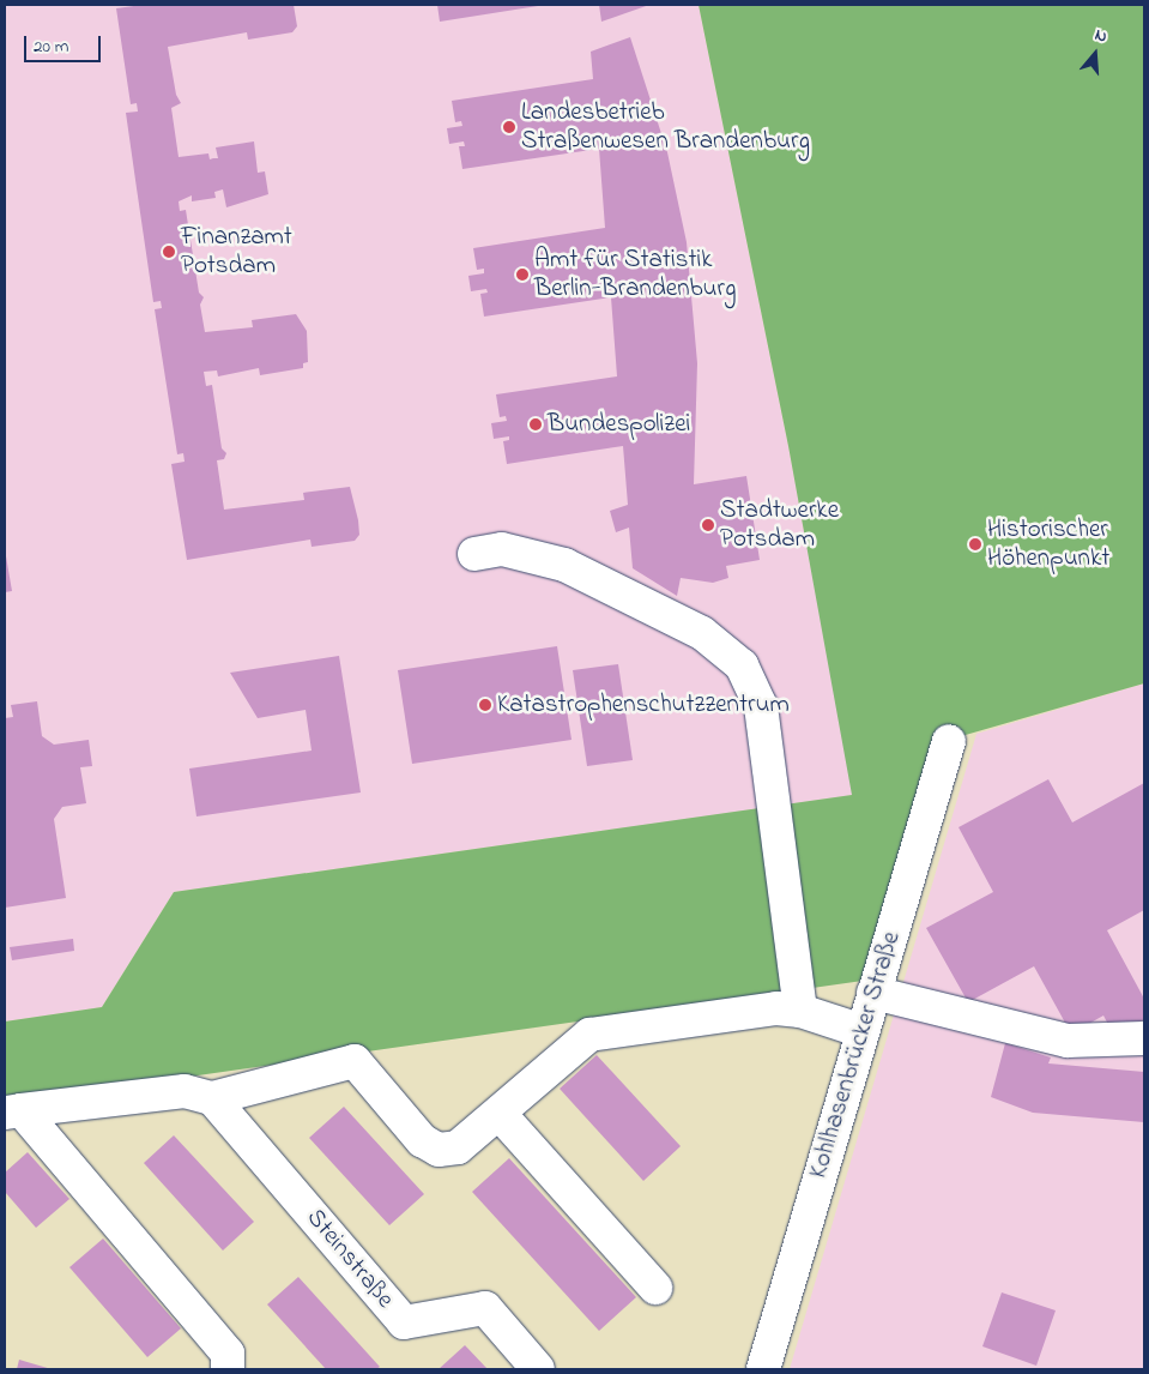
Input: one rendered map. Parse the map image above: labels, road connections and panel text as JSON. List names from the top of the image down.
{
  "streets": {
    "lane": ["Kohlhasenbrücker Straße", "Steinstraße"]
  },
  "places": [
    "Landesbetrieb Straßenwesen Brandenburg",
    "Finanzamt Potsdam",
    "Amt für Statistik Berlin-Brandenburg",
    "Bundespolizei",
    "Stadtwerke Potsdam",
    "Historischer Höhenpunkt",
    "Katastrophenschutzzentrum"
  ],
  "scale_bar": "20 m",
  "north": "top"
}
